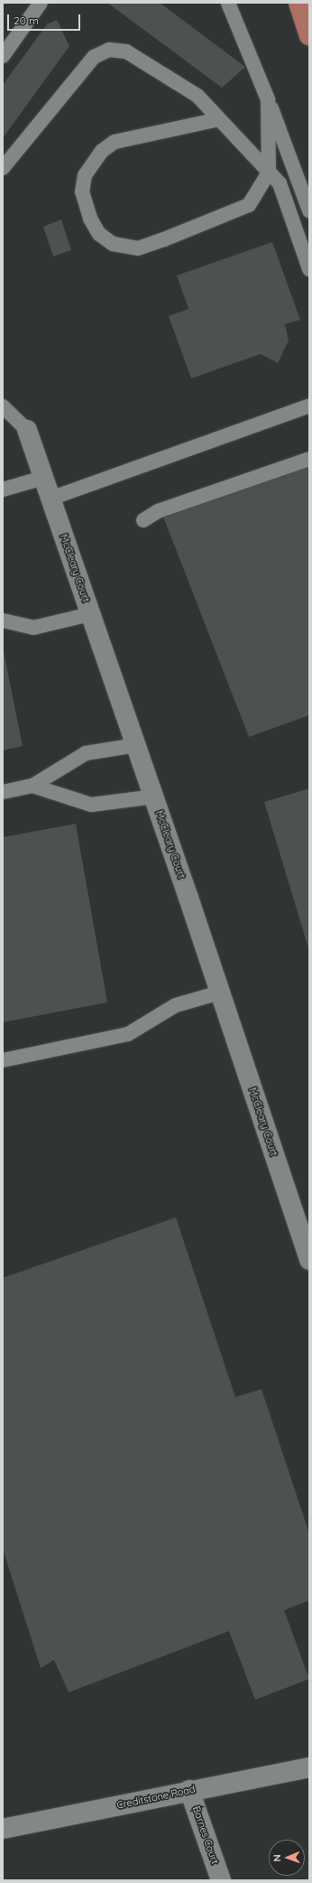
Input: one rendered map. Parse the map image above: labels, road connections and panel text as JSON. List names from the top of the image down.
{
  "streets": {
    "street": ["McCleary Court", "Creditstone Road", "Barnes Court"]
  },
  "crossings": [
    ["Creditstone Road", "Barnes Court"]
  ],
  "scale_bar": "20 m",
  "north": "left"
}
